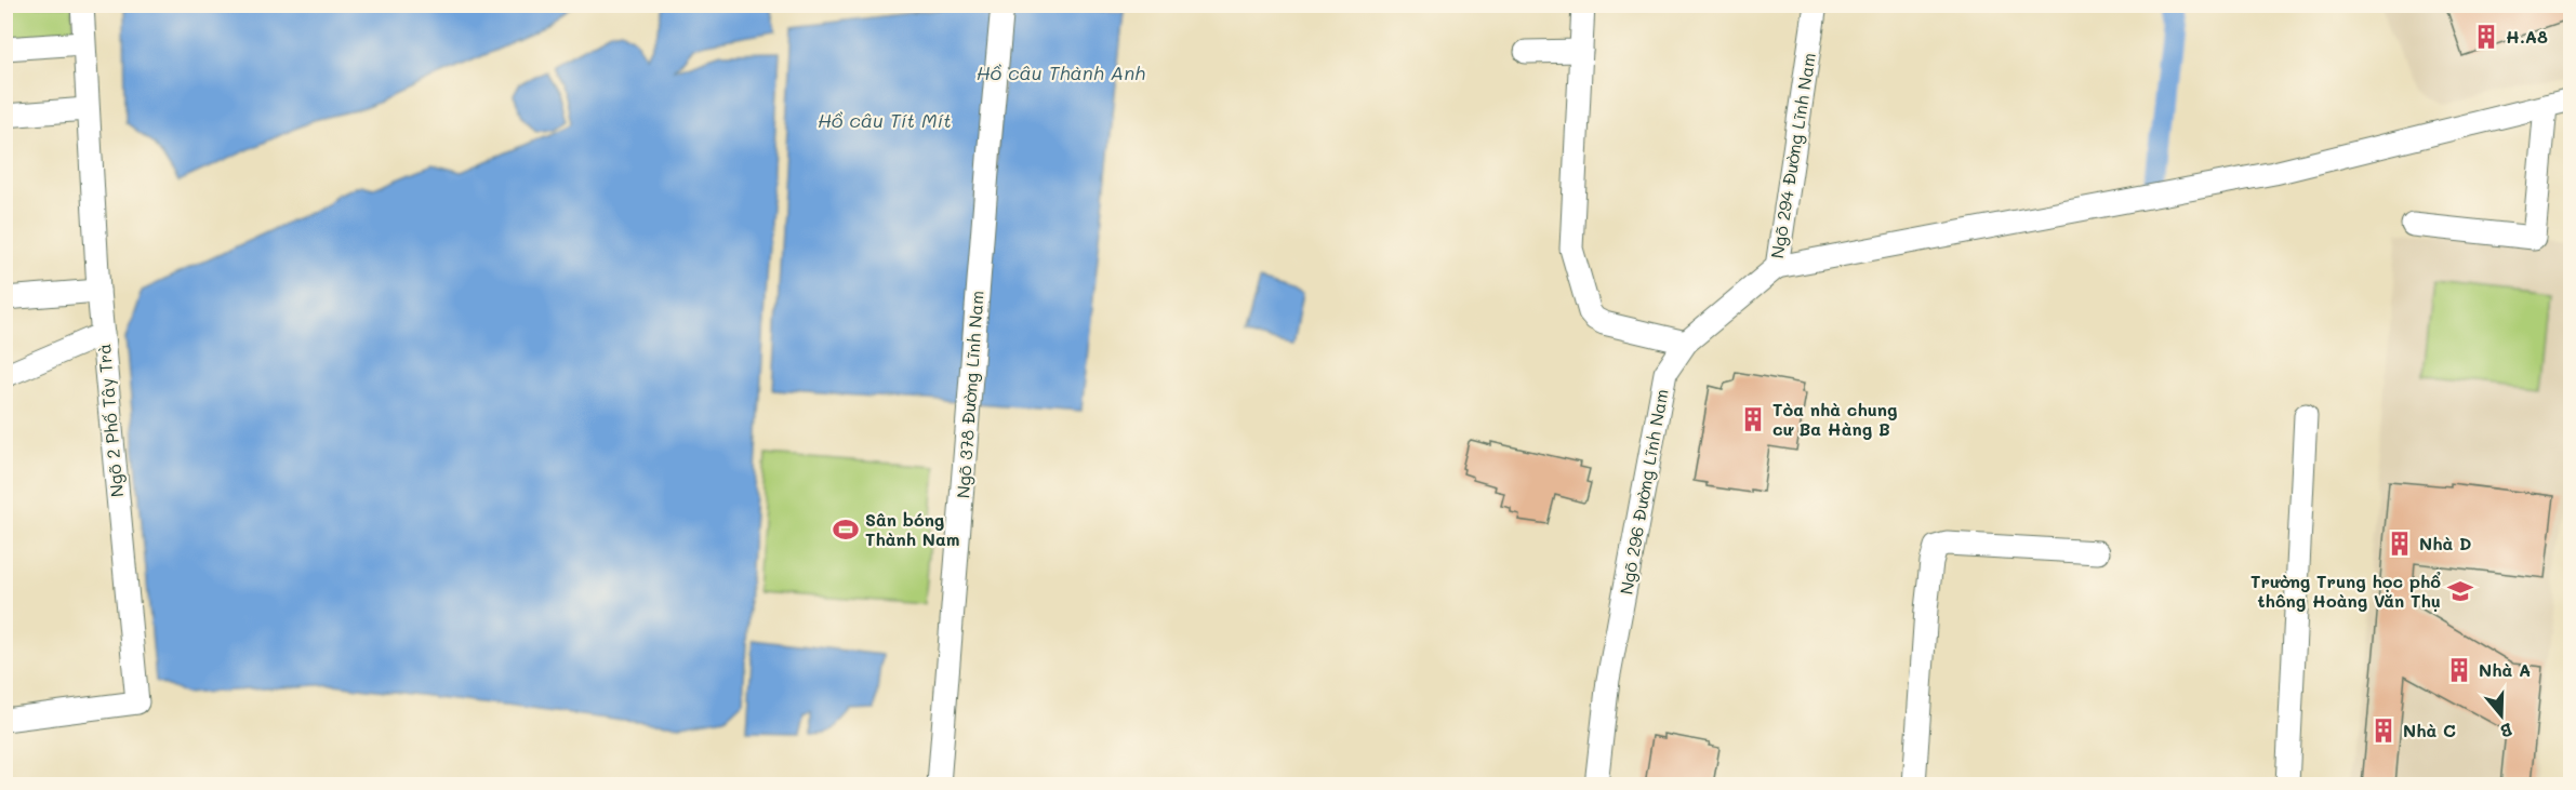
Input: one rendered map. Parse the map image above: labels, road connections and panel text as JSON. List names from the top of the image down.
{
  "streets": {
    "street": [
      "Ngõ 294 Đường Lĩnh Nam",
      "Ngõ 378 Đường Lĩnh Nam",
      "Ngõ 2 Phố Tây Trà",
      "Ngõ 296 Đường Lĩnh Nam"
    ]
  },
  "crossings": [
    ["Ngõ 294 Đường Lĩnh Nam", "Ngõ 296 Đường Lĩnh Nam"]
  ],
  "water": ["Hồ câu Thành Anh", "Hồ câu Tít Mít"],
  "places": {
    "building": [
      "H.A8",
      "Tòa nhà chung cư Ba Hàng B",
      "Nhà D",
      "Nhà A",
      "Nhà C"
    ],
    "sports": ["Sân bóng Thành Nam"],
    "school or university": ["Trường Trung học phổ thông Hoàng Văn Thụ"]
  },
  "north": "bottom"
}
